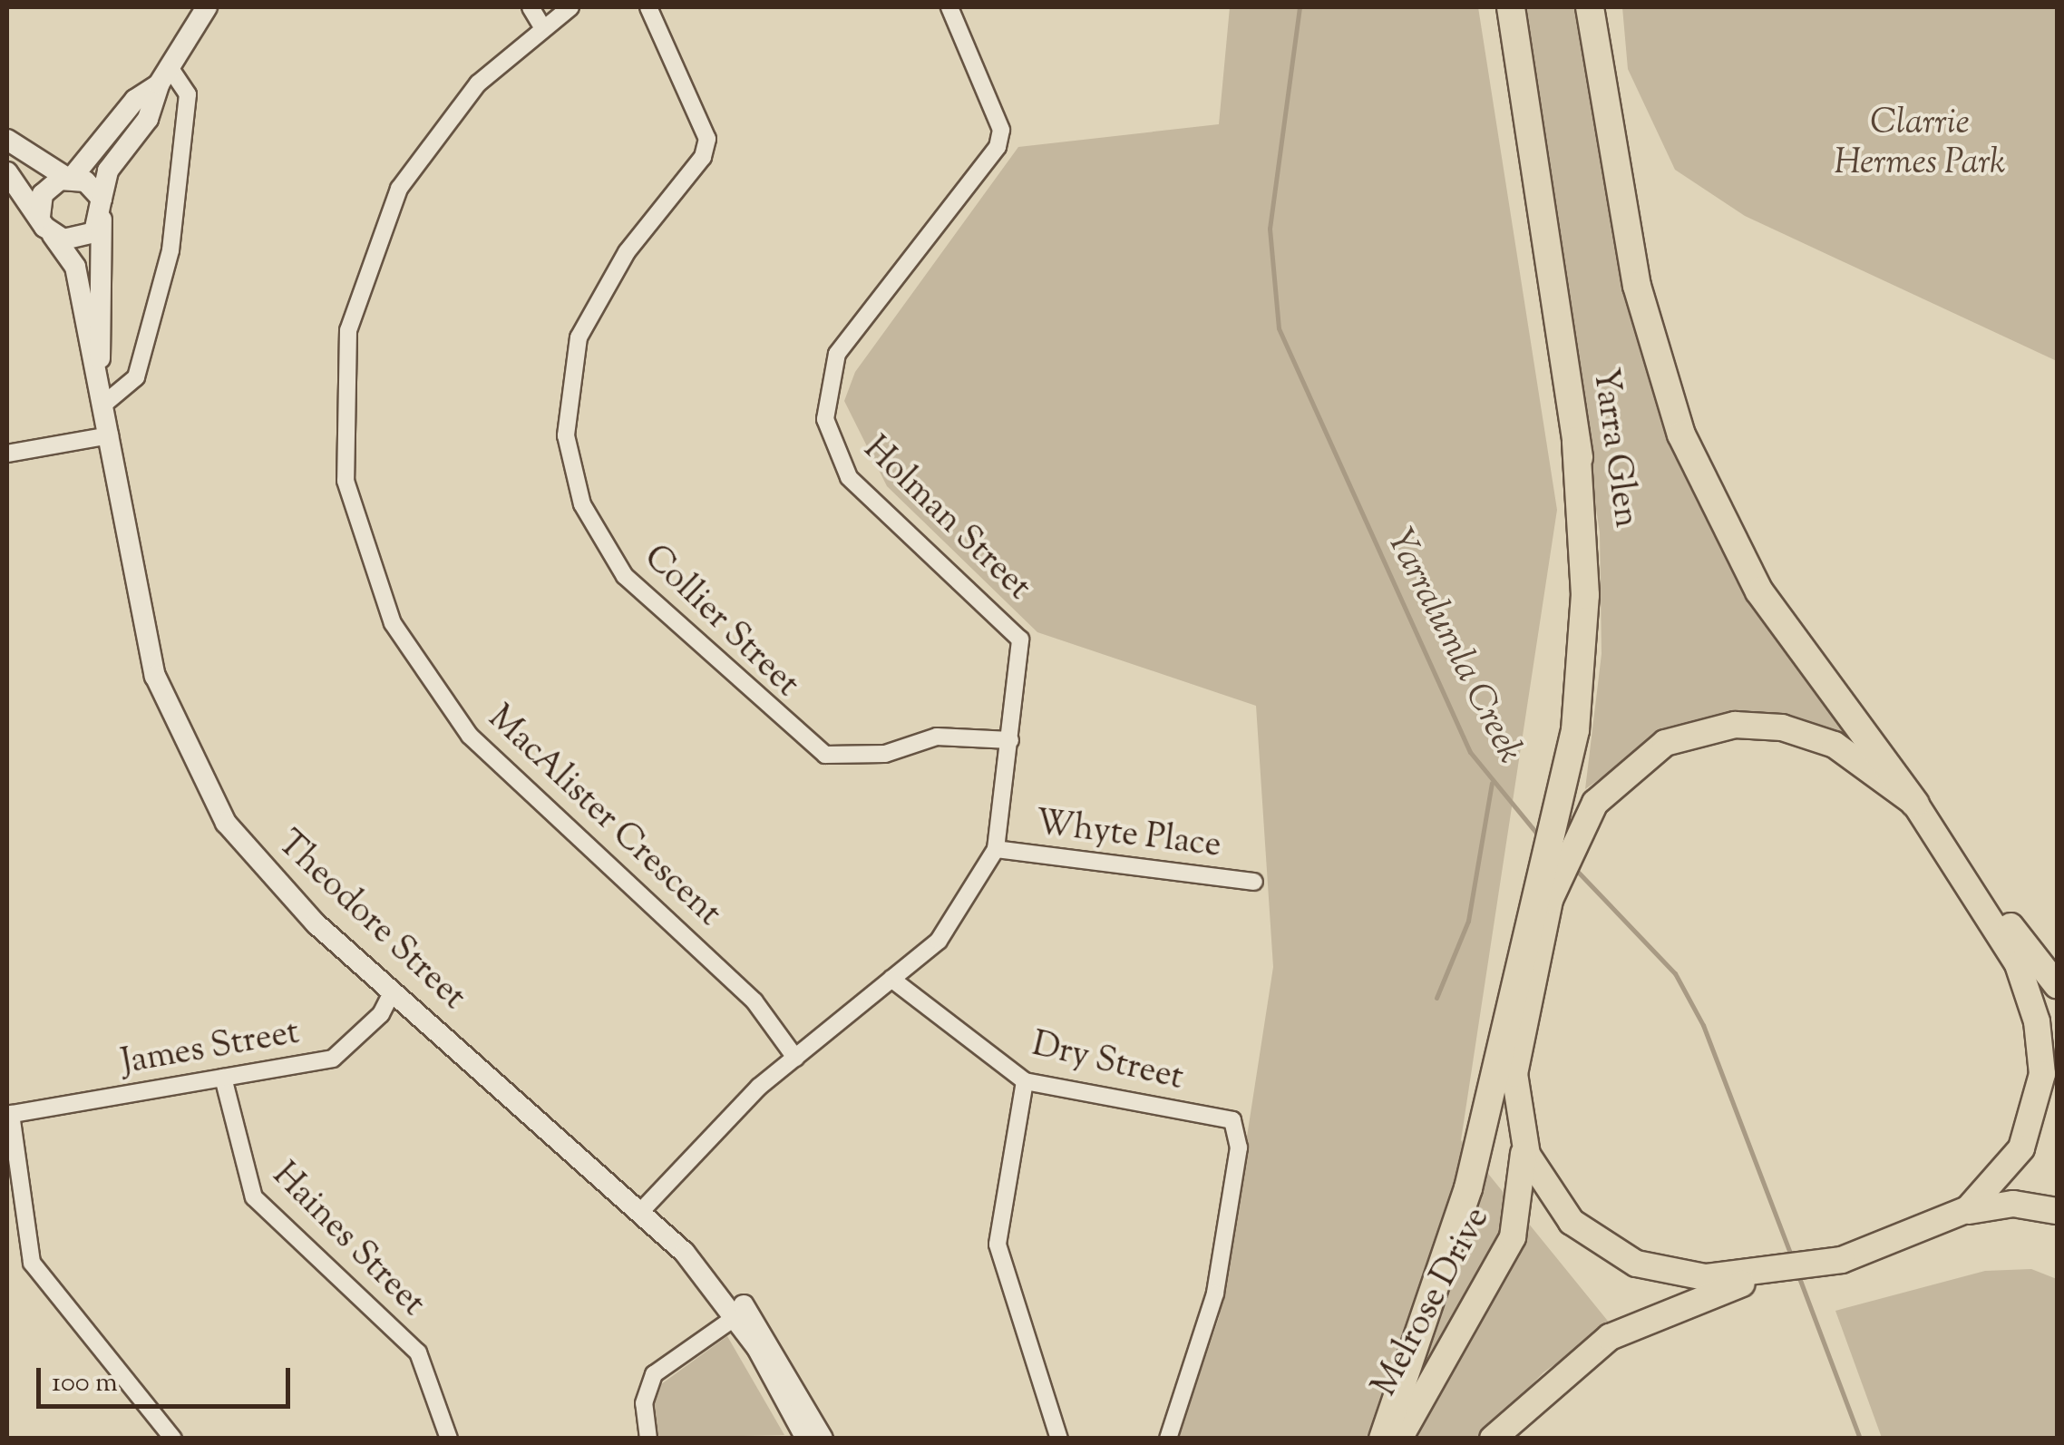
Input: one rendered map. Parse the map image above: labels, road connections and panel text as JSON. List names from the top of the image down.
{
  "streets": {
    "highway": ["Yarra Glen"],
    "main road": ["Theodore Street", "Melrose Drive"],
    "street": [
      "Holman Street",
      "Collier Street",
      "MacAlister Crescent",
      "Whyte Place",
      "James Street",
      "Dry Street",
      "Haines Street"
    ]
  },
  "crossings": [
    ["Holman Street", "Collier Street"],
    ["Holman Street", "MacAlister Crescent"],
    ["Holman Street", "Whyte Place"],
    ["Holman Street", "Theodore Street"],
    ["Holman Street", "Dry Street"],
    ["Theodore Street", "James Street"],
    ["James Street", "Haines Street"]
  ],
  "water": ["Yarralumla Creek"],
  "parks": ["Clarrie Hermes Park"],
  "scale_bar": "100 m"
}
